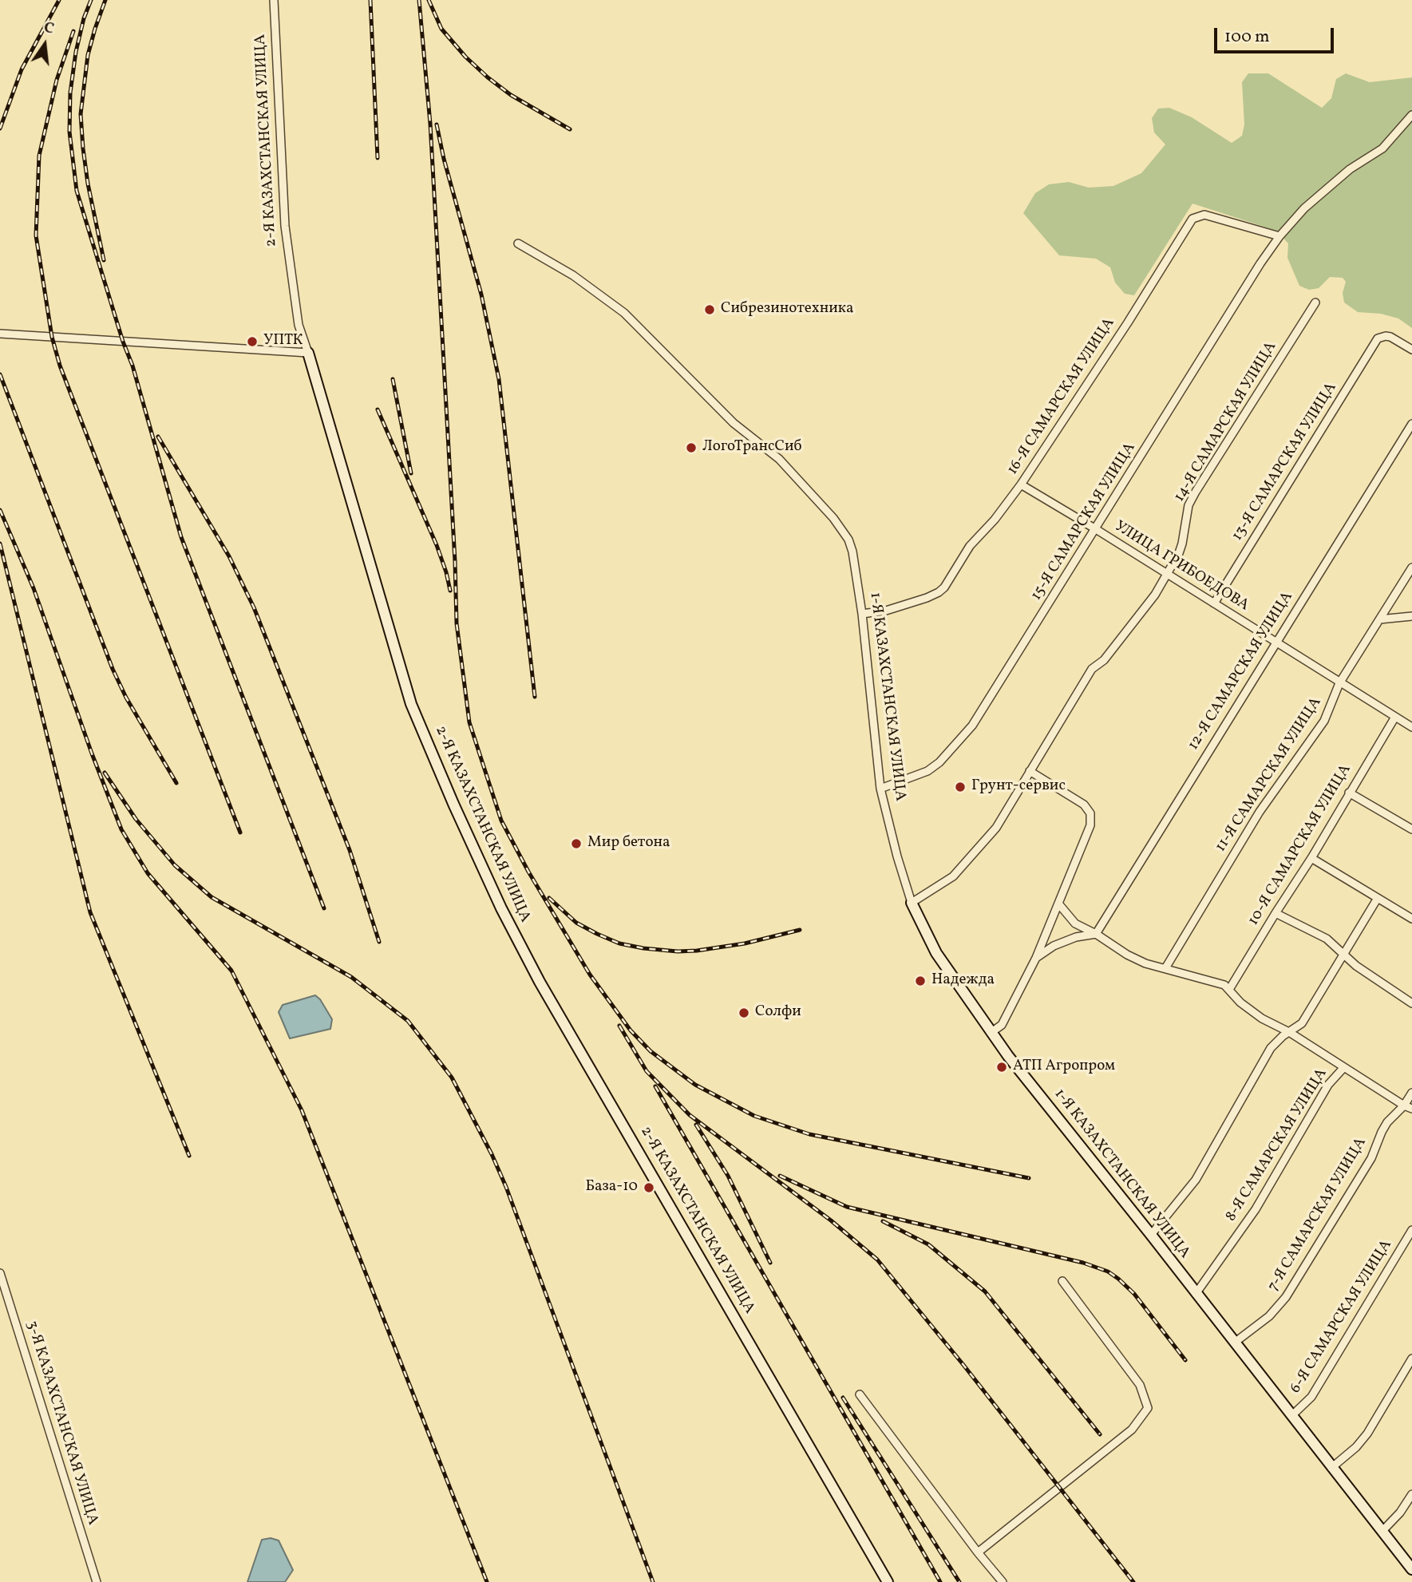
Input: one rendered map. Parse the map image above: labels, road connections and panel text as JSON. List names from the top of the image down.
{
  "streets": {
    "street": [
      "2-Я КАЗАХСТАНСКАЯ УЛИЦА",
      "16-Я САМАРСКАЯ УЛИЦА",
      "14-Я САМАРСКАЯ УЛИЦА",
      "13-Я САМАРСКАЯ УЛИЦА",
      "15-Я САМАРСКАЯ УЛИЦА",
      "УЛИЦА ГРИБОЕДОВА",
      "12-Я САМАРСКАЯ УЛИЦА",
      "1-Я КАЗАХСТАНСКАЯ УЛИЦА",
      "11-Я САМАРСКАЯ УЛИЦА",
      "10-Я САМАРСКАЯ УЛИЦА",
      "8-Я САМАРСКАЯ УЛИЦА",
      "7-Я САМАРСКАЯ УЛИЦА",
      "6-Я САМАРСКАЯ УЛИЦА",
      "3-Я КАЗАХСТАНСКАЯ УЛИЦА"
    ]
  },
  "crossings": [
    ["16-Я САМАРСКАЯ УЛИЦА", "15-Я САМАРСКАЯ УЛИЦА"],
    ["16-Я САМАРСКАЯ УЛИЦА", "УЛИЦА ГРИБОЕДОВА"],
    ["16-Я САМАРСКАЯ УЛИЦА", "1-Я КАЗАХСТАНСКАЯ УЛИЦА"],
    ["14-Я САМАРСКАЯ УЛИЦА", "УЛИЦА ГРИБОЕДОВА"],
    ["14-Я САМАРСКАЯ УЛИЦА", "1-Я КАЗАХСТАНСКАЯ УЛИЦА"],
    ["13-Я САМАРСКАЯ УЛИЦА", "УЛИЦА ГРИБОЕДОВА"],
    ["15-Я САМАРСКАЯ УЛИЦА", "УЛИЦА ГРИБОЕДОВА"],
    ["15-Я САМАРСКАЯ УЛИЦА", "1-Я КАЗАХСТАНСКАЯ УЛИЦА"],
    ["УЛИЦА ГРИБОЕДОВА", "12-Я САМАРСКАЯ УЛИЦА"],
    ["УЛИЦА ГРИБОЕДОВА", "11-Я САМАРСКАЯ УЛИЦА"],
    ["УЛИЦА ГРИБОЕДОВА", "10-Я САМАРСКАЯ УЛИЦА"],
    ["1-Я КАЗАХСТАНСКАЯ УЛИЦА", "8-Я САМАРСКАЯ УЛИЦА"],
    ["1-Я КАЗАХСТАНСКАЯ УЛИЦА", "7-Я САМАРСКАЯ УЛИЦА"],
    ["1-Я КАЗАХСТАНСКАЯ УЛИЦА", "6-Я САМАРСКАЯ УЛИЦА"]
  ],
  "places": [
    "Сибрезинотехника",
    "УПТК",
    "ЛогоТрансСиб",
    "Грунт-сервис",
    "Мир бетона",
    "Надежда",
    "Солфи",
    "АТП Агропром",
    "База-10"
  ],
  "scale_bar": "100 m",
  "north": "top"
}
